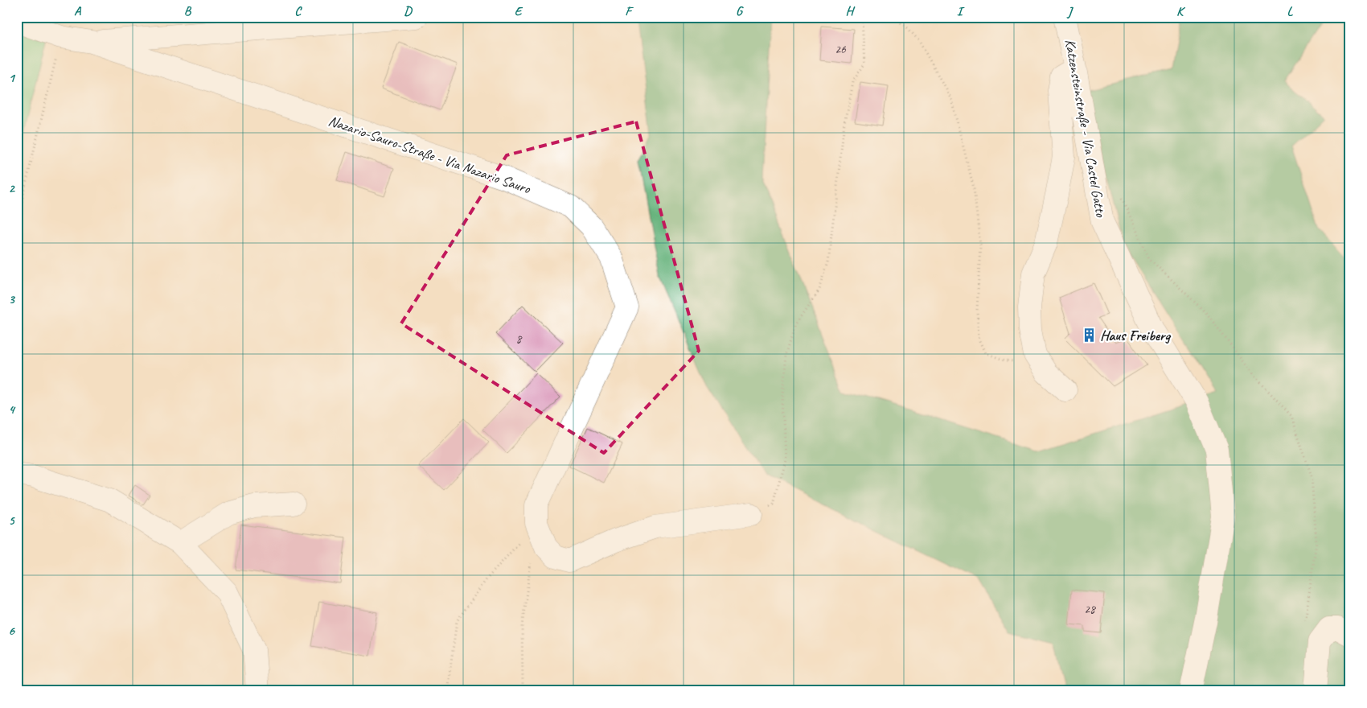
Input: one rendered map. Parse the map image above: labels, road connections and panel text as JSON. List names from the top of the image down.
{
  "streets": {
    "street": ["Katzensteinstraße - Via Castel Gatto", "Nazario-Sauro-Straße - Via Nazario Sauro"]
  },
  "places": {
    "building": ["Haus Freiberg"]
  },
  "house_numbers": ["26", "8", "28"],
  "grid": {
    "columns": [
      "A",
      "B",
      "C",
      "D",
      "E",
      "F",
      "G",
      "H",
      "I",
      "J",
      "K",
      "L"
    ],
    "rows": [
      "1",
      "2",
      "3",
      "4",
      "5",
      "6"
    ]
  }
}
